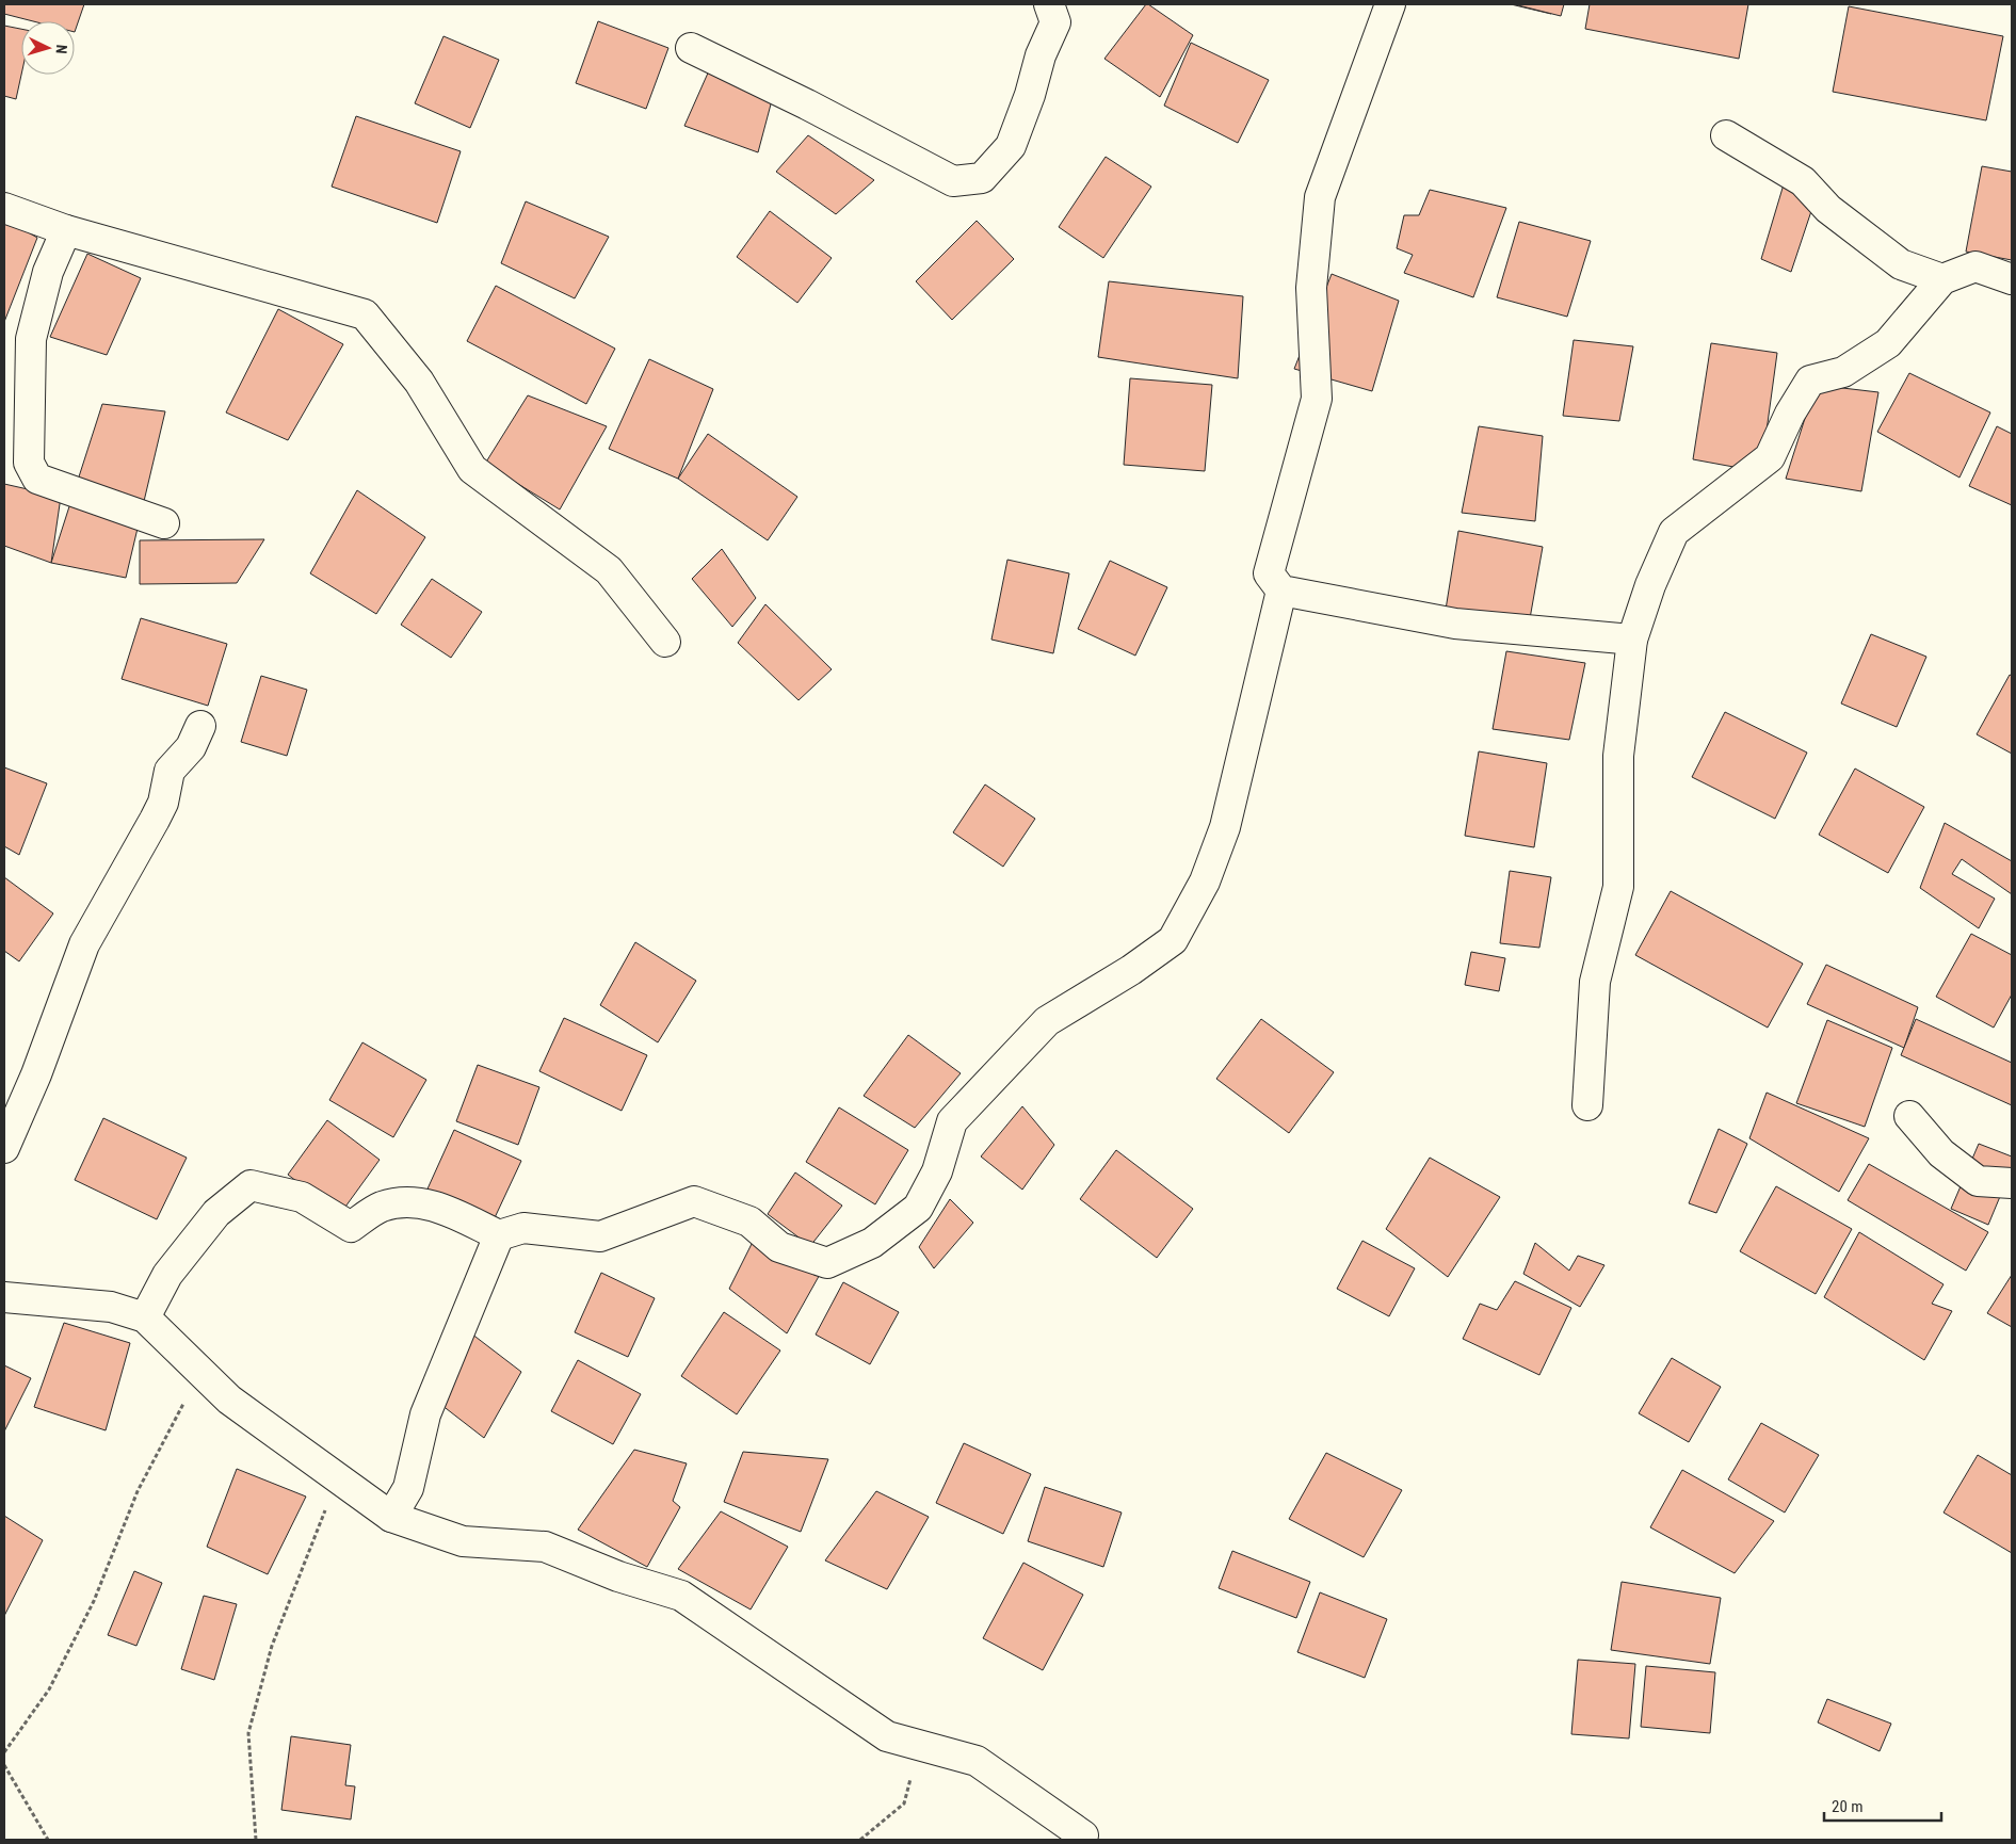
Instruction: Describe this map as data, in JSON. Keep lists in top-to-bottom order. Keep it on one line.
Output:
{"scale_bar":"20 m","north":"right"}
